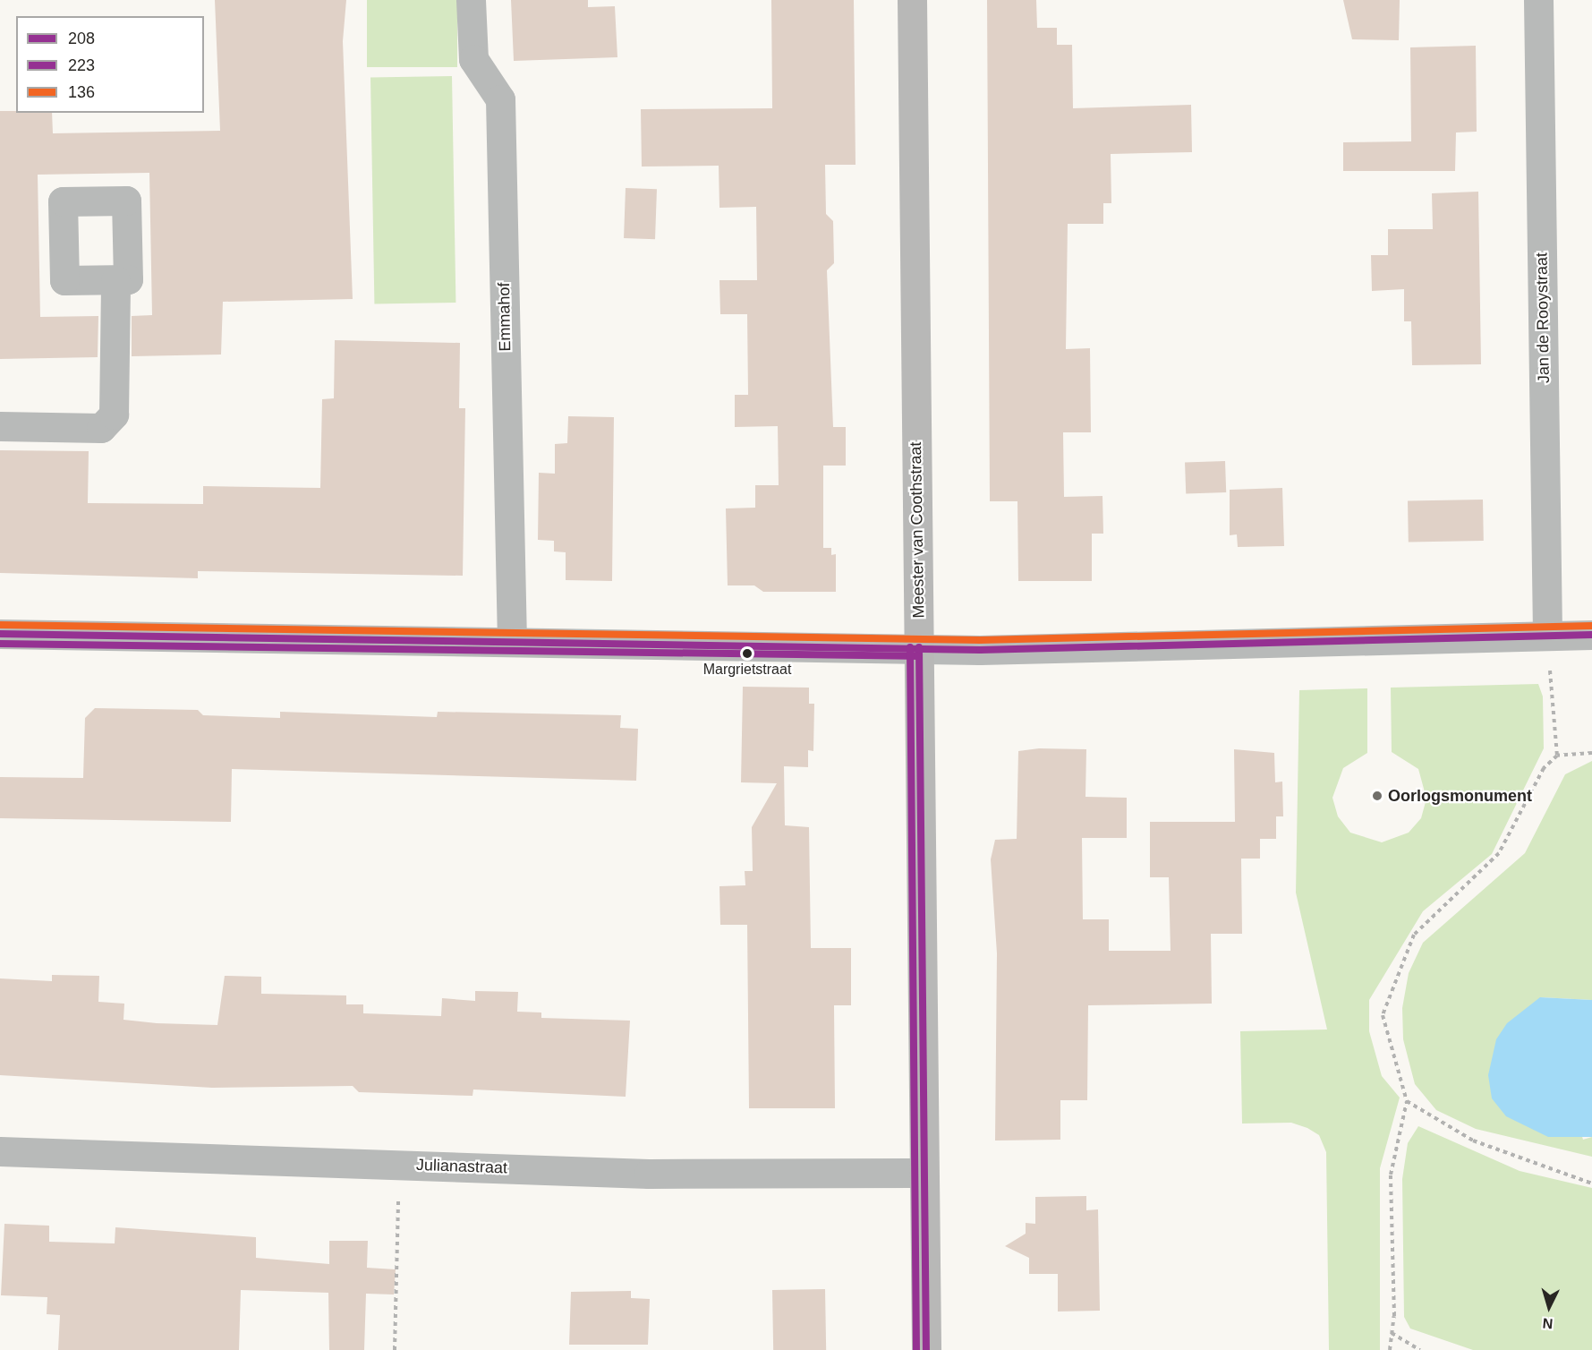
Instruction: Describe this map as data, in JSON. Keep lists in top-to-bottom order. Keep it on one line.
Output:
{"streets":{"street":["Emmahof","Jan de Rooystraat","Meester van Coothstraat","Julianastraat"]},"crossings":[["Meester van Coothstraat","Julianastraat"]],"places":["Margrietstraat","Oorlogsmonument"],"lines":["transit line 136","transit line 208","transit line 223"],"legend":["208","223","136"],"north":"bottom"}
